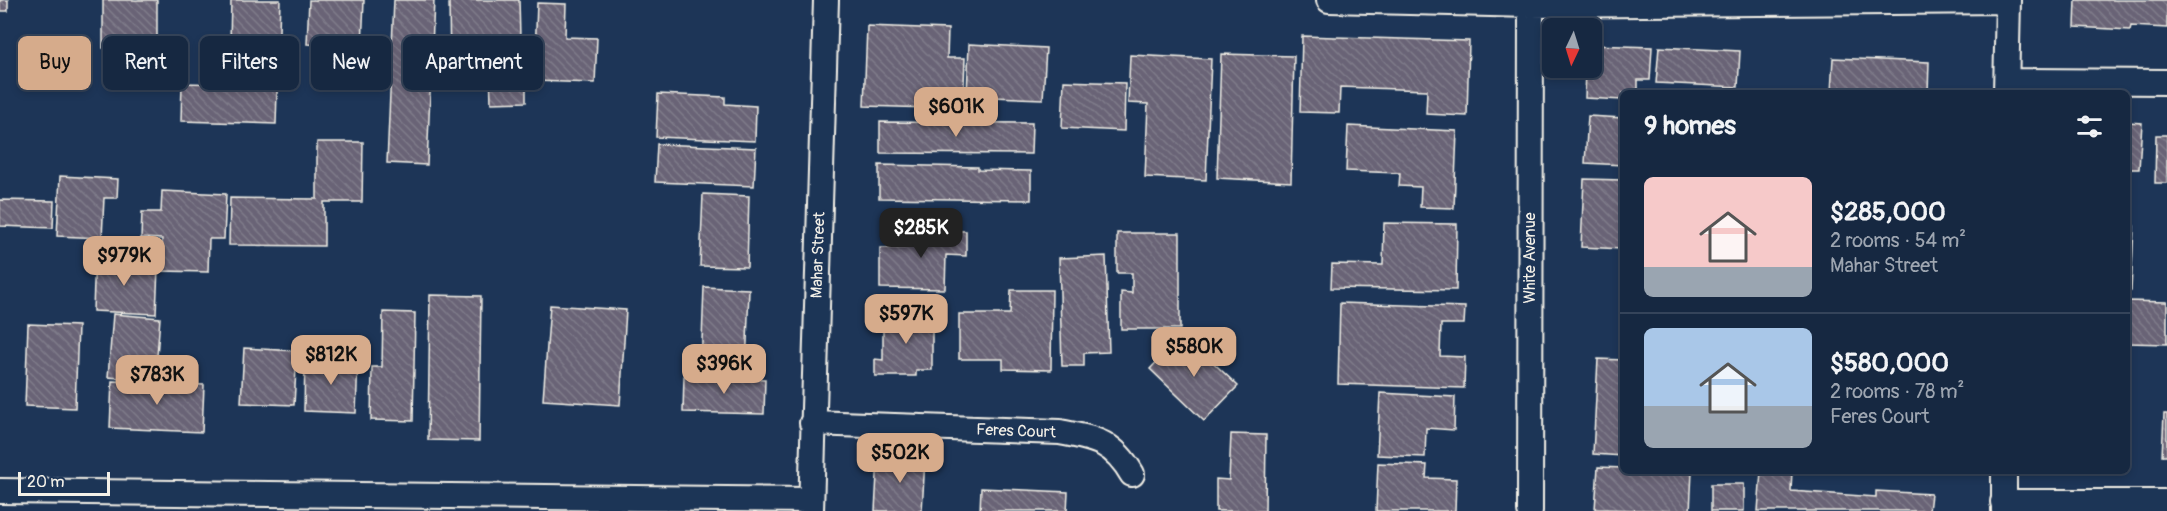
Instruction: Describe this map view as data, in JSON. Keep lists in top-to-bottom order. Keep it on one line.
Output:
{"streets":{"street":["Mahar Street","White Avenue","Feres Court"]},"crossings":[["Mahar Street","Feres Court"]],"scale_bar":"20 m","north":"bottom","page":{"chip":["Buy","Rent","Filters","New","Apartment"],"price":["$601K","$285K","$979K","$597K","$580K","$812K","$396K","$783K","$502K"],"heading":"9 homes","list":[{"name":"$285,000","note":"2 rooms · 54 m² · Mahar Street"},{"name":"$580,000","note":"2 rooms · 78 m² · Feres Court"}],"scale":"20 m"}}
